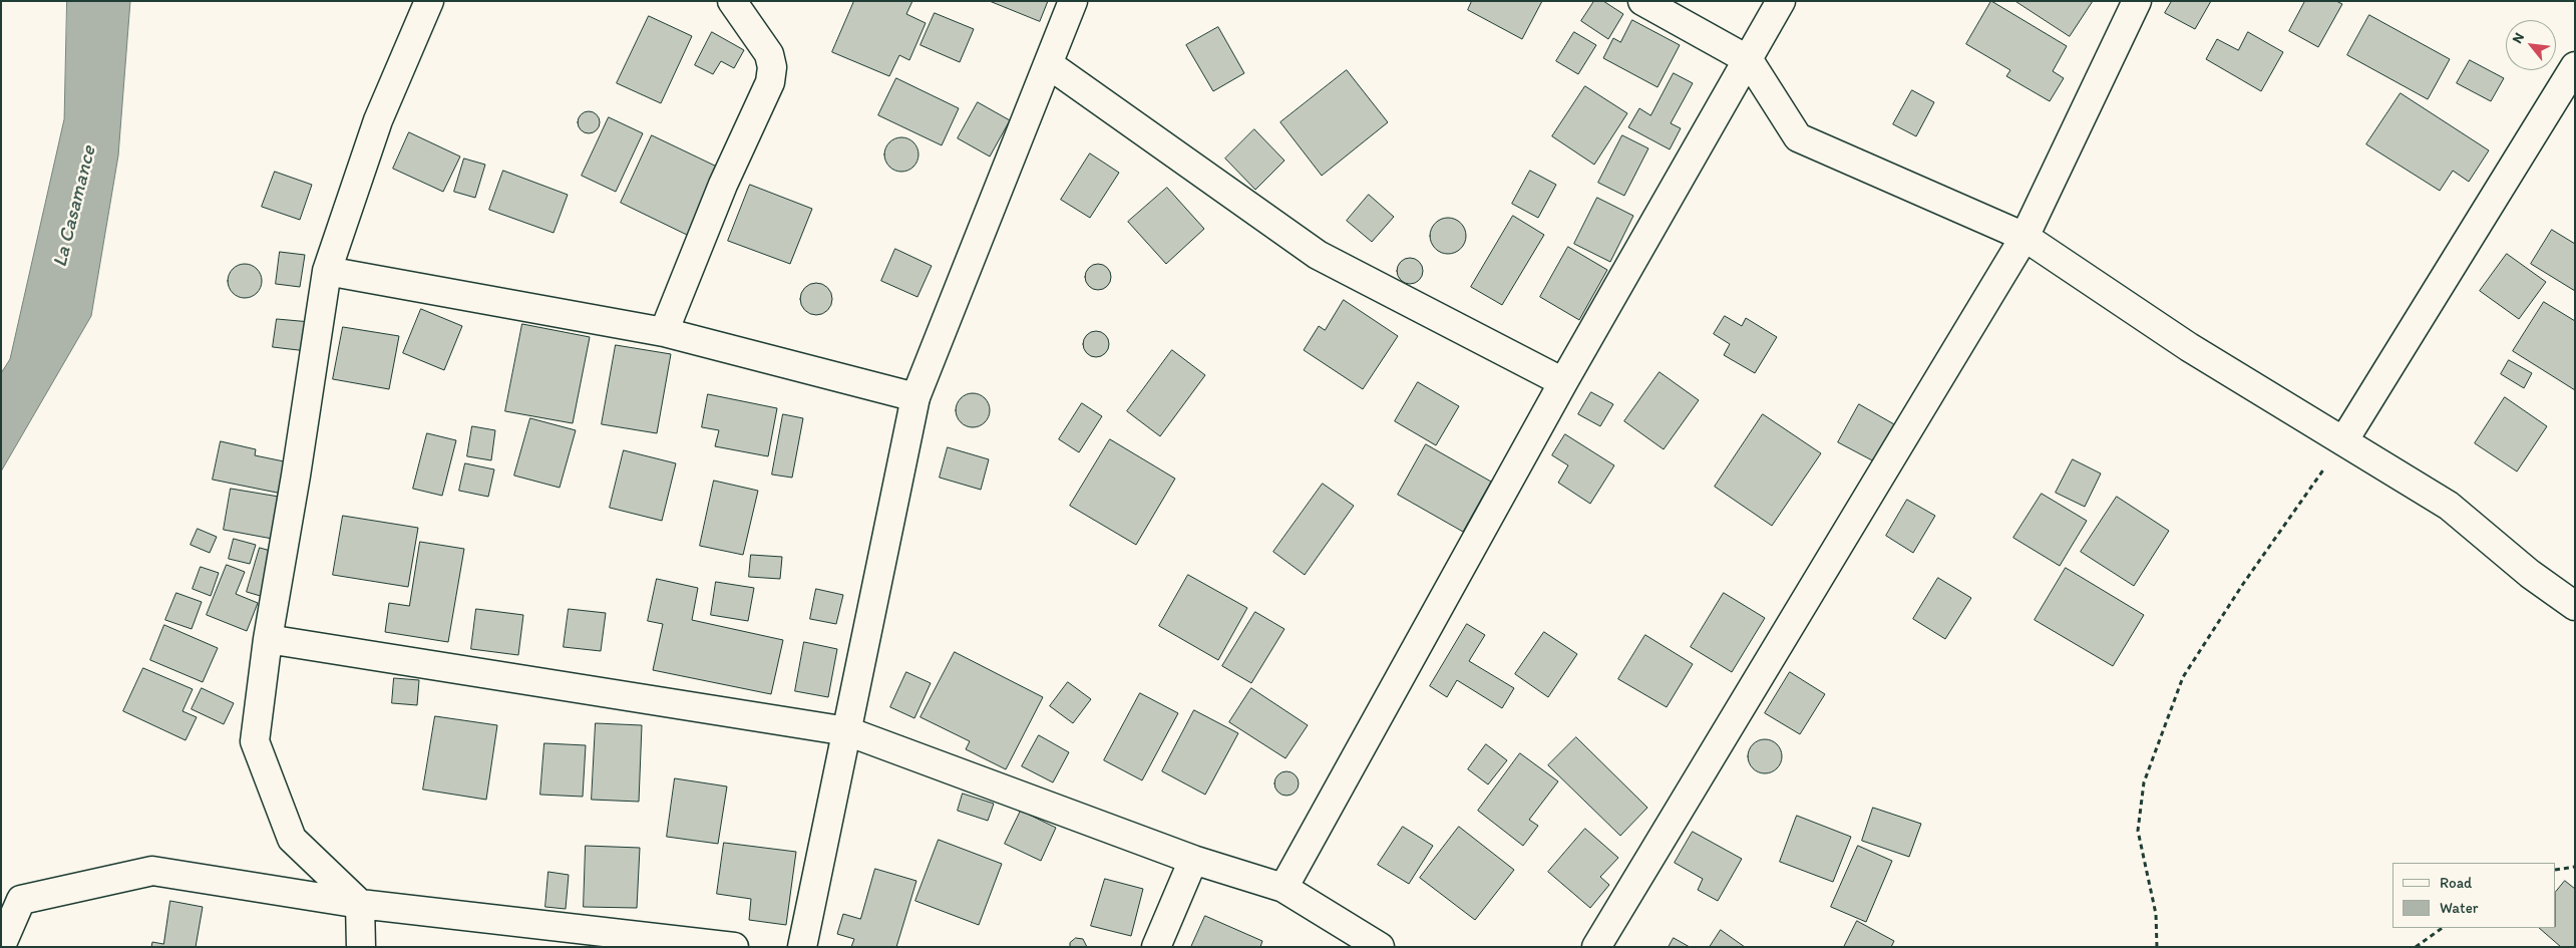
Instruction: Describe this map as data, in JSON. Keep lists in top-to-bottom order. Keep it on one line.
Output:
{"water":["La Casamance"],"legend":["Road","Water"],"north":"top left"}
